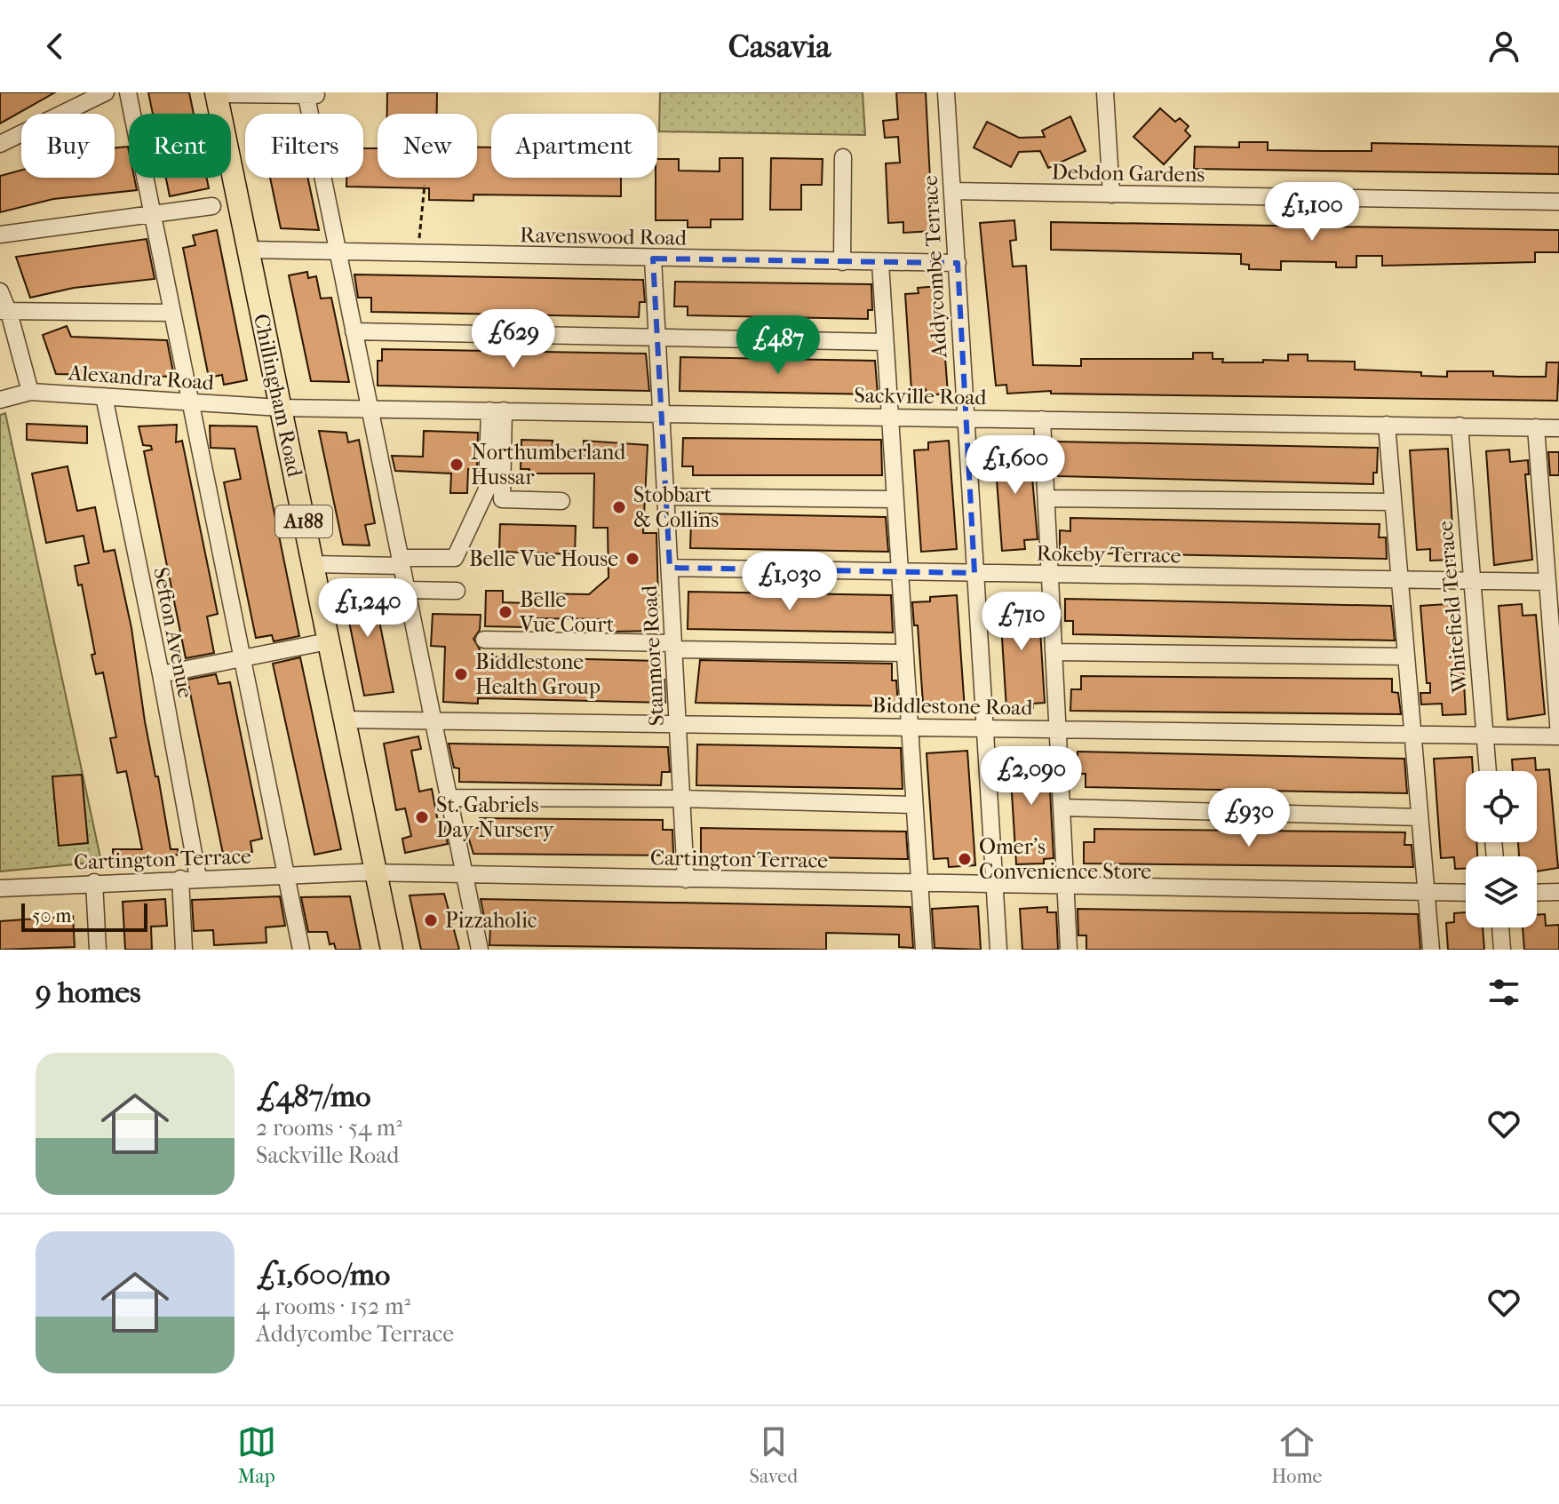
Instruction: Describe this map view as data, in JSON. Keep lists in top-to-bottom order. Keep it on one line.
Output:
{"streets":{"main road":["Chillingham Road","A188"],"street":["Debdon Gardens","Ravenswood Road","Addycombe Terrace","Alexandra Road","Sackville Road","Rokeby Terrace","Whitefield Terrace","Sefton Avenue","Stanmore Road","Biddlestone Road","Cartington Terrace"]},"crossings":[["Debdon Gardens","Addycombe Terrace"],["Ravenswood Road","Addycombe Terrace"],["Ravenswood Road","Chillingham Road"],["Ravenswood Road","Stanmore Road"],["Addycombe Terrace","Sackville Road"],["Addycombe Terrace","Rokeby Terrace"],["Addycombe Terrace","Biddlestone Road"],["Addycombe Terrace","Cartington Terrace"],["Alexandra Road","Chillingham Road"],["Alexandra Road","Sackville Road"],["Alexandra Road","Sefton Avenue"],["Chillingham Road","Sackville Road"],["Chillingham Road","Biddlestone Road"],["Chillingham Road","Cartington Terrace"],["Sackville Road","Whitefield Terrace"],["Sackville Road","Stanmore Road"],["Rokeby Terrace","Whitefield Terrace"],["Rokeby Terrace","Stanmore Road"],["Whitefield Terrace","Biddlestone Road"],["Sefton Avenue","Cartington Terrace"],["Stanmore Road","Biddlestone Road"],["Stanmore Road","Cartington Terrace"]],"places":["Northumberland Hussar","Stobbart & Collins","Belle Vue House","Belle Vue Court","Biddlestone Health Group","St. Gabriels Day Nursery","Omer's Convenience Store","Pizzaholic"],"scale_bar":"50 m","page":{"header":"Casavia","chip":["Buy","Rent","Filters","New","Apartment"],"price":["£1,100","£629","£487","£1,600","£1,030","£1,240","£710","£2,090","£930"],"scale":"50 m","heading":"9 homes","list":[{"name":"£487/mo","note":"2 rooms · 54 m² · Sackville Road"},{"name":"£1,600/mo","note":"4 rooms · 152 m² · Addycombe Terrace"}],"tabs":["Map","Saved","Home"]}}
